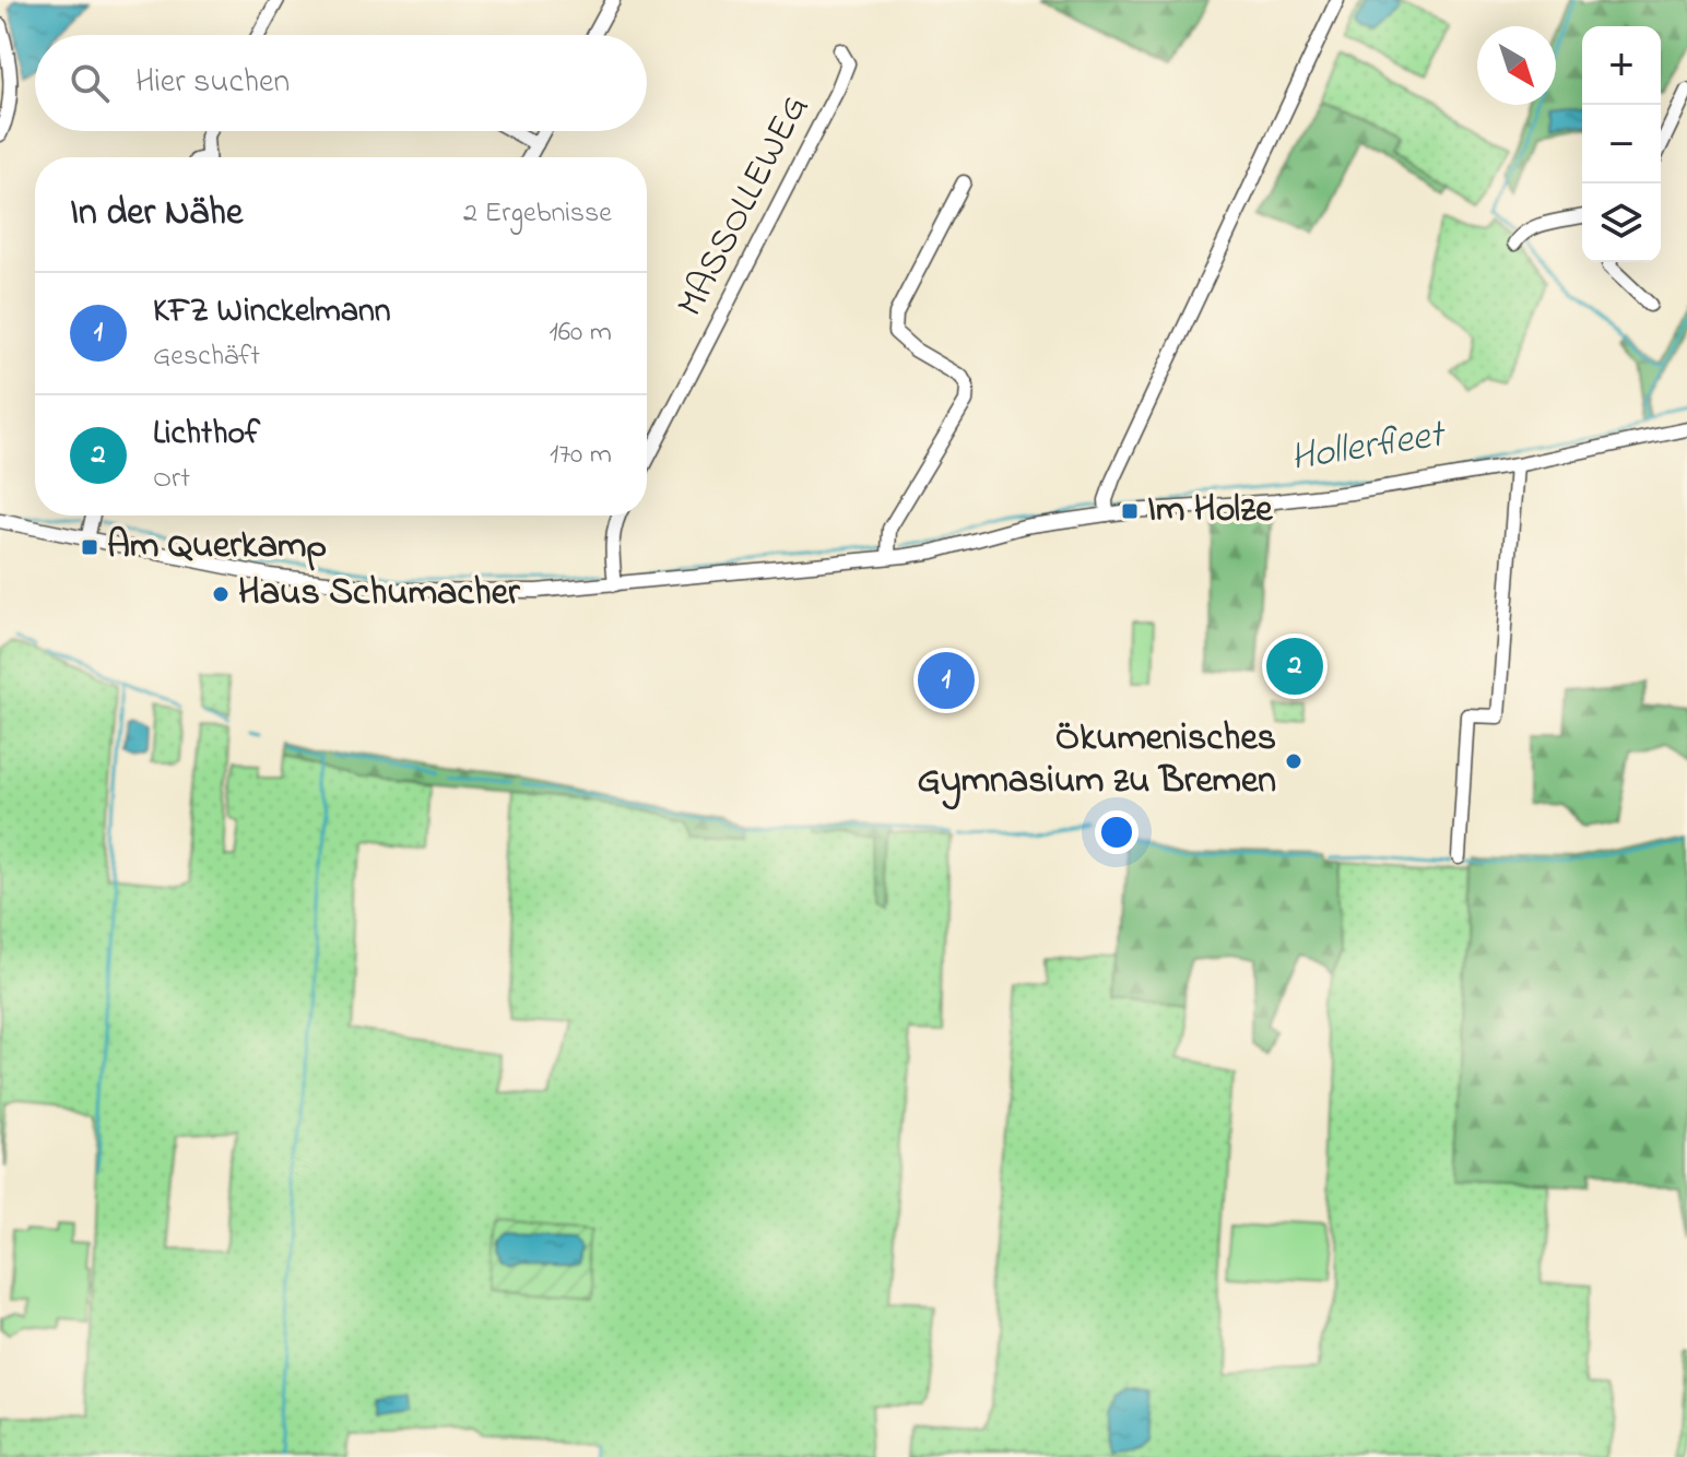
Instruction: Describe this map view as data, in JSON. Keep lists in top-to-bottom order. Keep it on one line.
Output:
{"streets":{"street":["MASSOLLEWEG"]},"water":["Hollerfleet"],"places":{"transit":["Im Holze","Am Querkamp"],"other":["Haus Schumacher","Ökumenisches Gymnasium zu Bremen"]},"north":"bottom right","page":{"map_buttons":["+","−"],"search":"Hier suchen","heading":["In der Nähe","2 Ergebnisse"],"list":[{"mark":"1","name":"KFZ Winckelmann","note":"Geschäft","value":"160 m"},{"mark":"2","name":"Lichthof","note":"Ort","value":"170 m"}],"pins":["2","1"]}}
